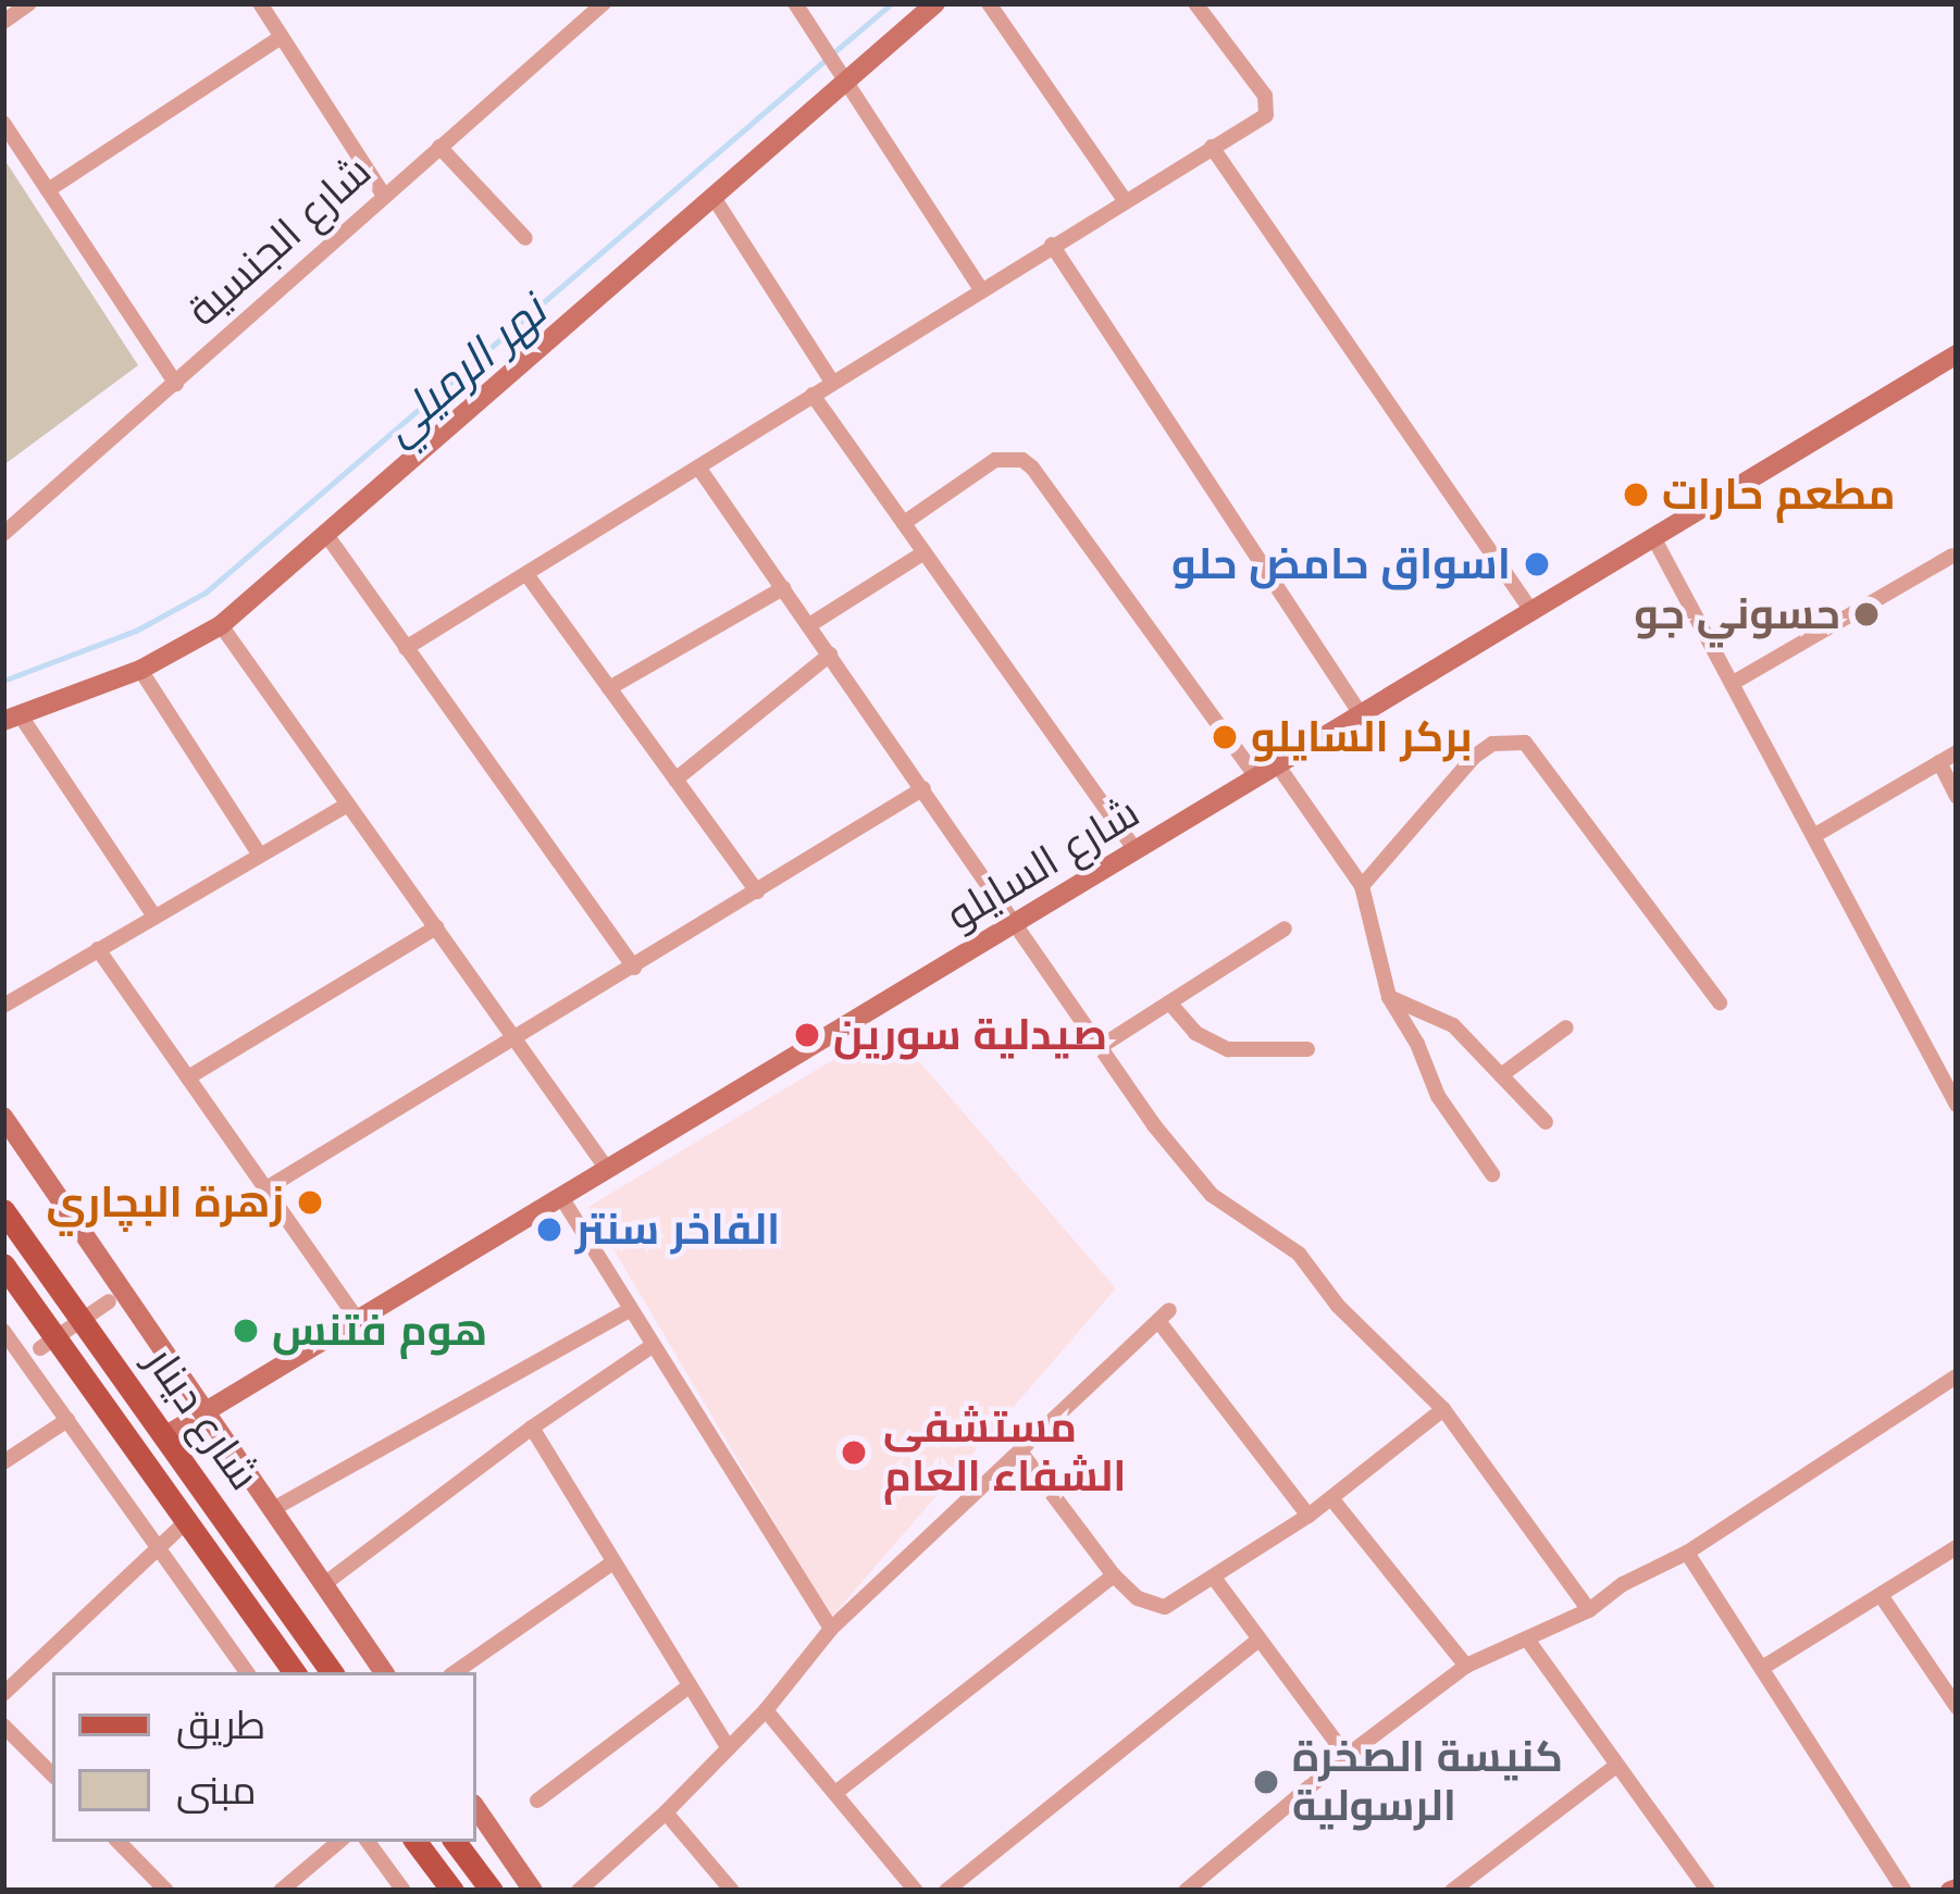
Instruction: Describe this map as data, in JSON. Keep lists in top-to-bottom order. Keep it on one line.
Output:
{"streets":{"main road":["شارع دينار"],"street":["شارع الجنسية","شارع السايلو"]},"crossings":[["شارع السايلو","شارع دينار"]],"water":["نهر الرميلي"],"places":["مطعم حارات","اسواق حامض حلو","حسوني جو","بركر السايلو","صيدلية سورين","زهرة البچاري","الفاخر سنتر","هوم فتنس","مستشفى الشفاء العام","كنيسة الصخرة الرسولية"],"legend":["طريق","مبنى"]}
